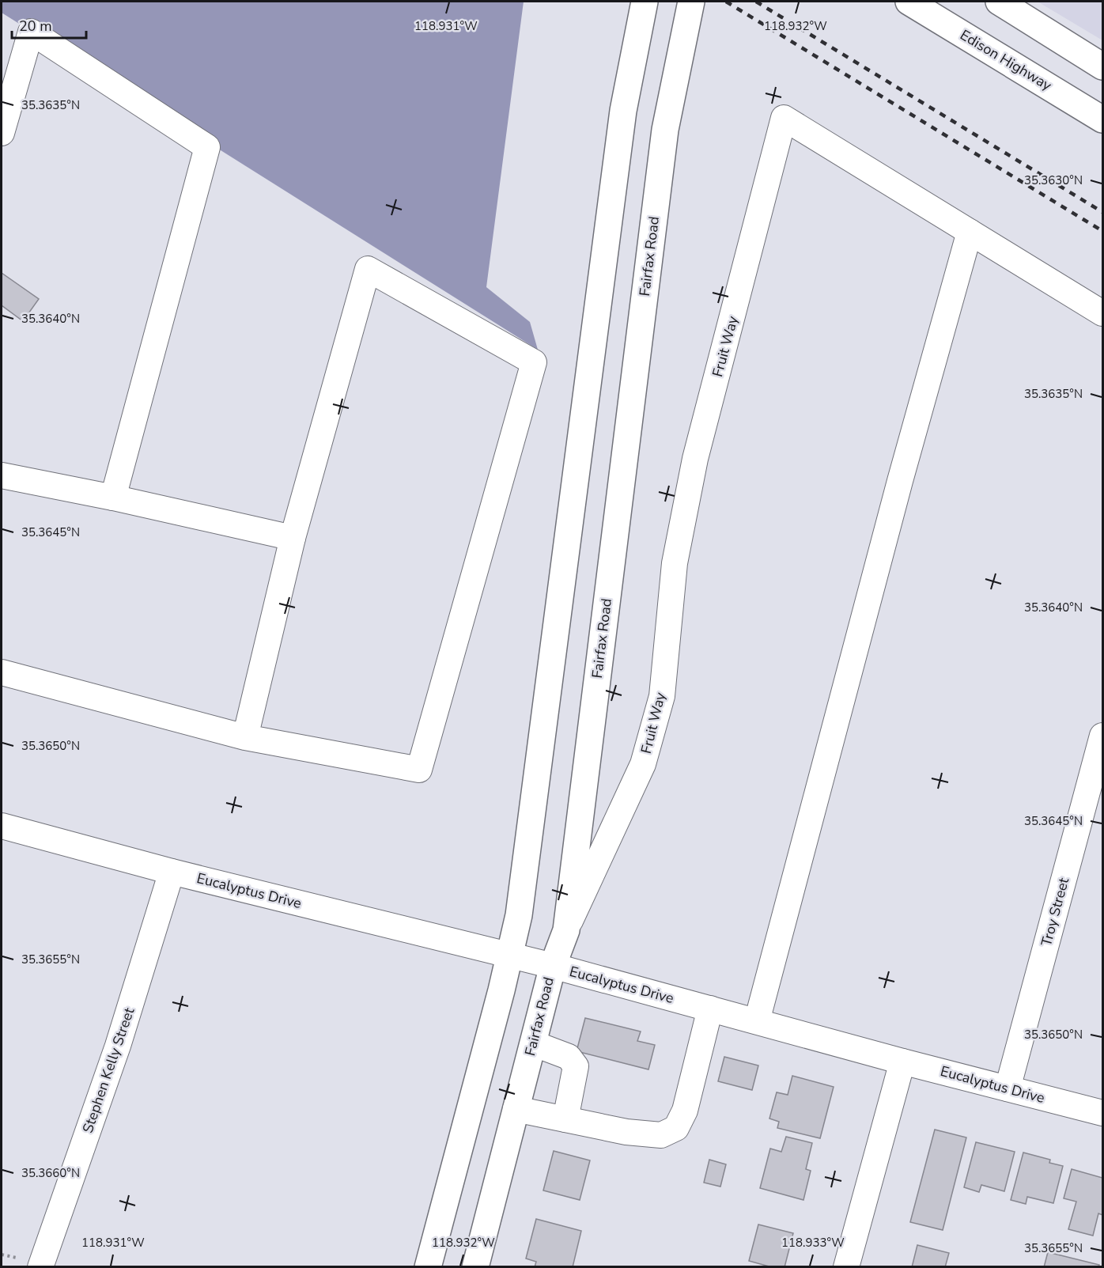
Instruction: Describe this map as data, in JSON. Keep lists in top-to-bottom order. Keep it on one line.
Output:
{"streets":{"main road":["Edison Highway","Fairfax Road"],"street":["Fruit Way","Eucalyptus Drive","Troy Street","Stephen Kelly Street"]},"crossings":[["Fairfax Road","Fruit Way"],["Fairfax Road","Eucalyptus Drive"],["Eucalyptus Drive","Troy Street"],["Eucalyptus Drive","Stephen Kelly Street"]],"scale_bar":"20 m","coordinates":["118.931°W","118.932°W","35.3635°N","35.3630°N","35.3640°N","35.3645°N","35.3650°N","35.3655°N","35.3660°N","118.933°W"]}
